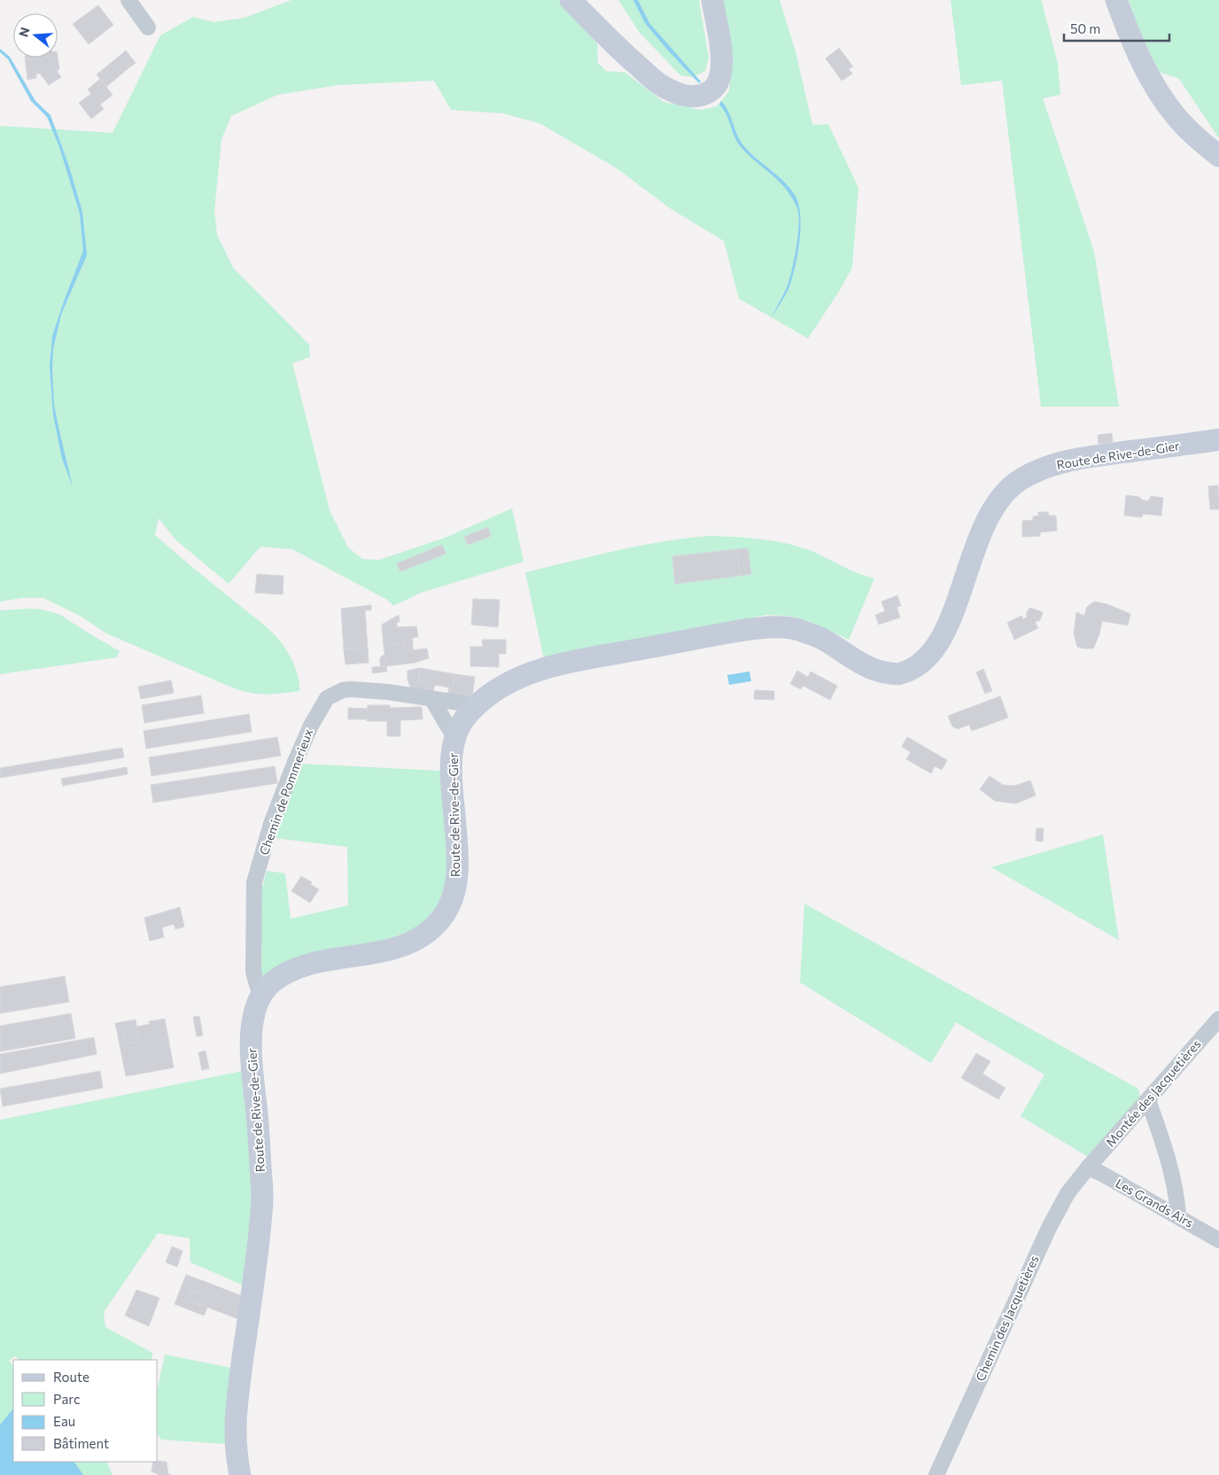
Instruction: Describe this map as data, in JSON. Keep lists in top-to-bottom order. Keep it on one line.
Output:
{"streets":{"main road":["Route de Rive-de-Gier"],"street":["Chemin de Pommerieux","Montée des Jacquetières","Les Grands Airs","Chemin des Jacquetières"]},"crossings":[["Route de Rive-de-Gier","Chemin de Pommerieux"],["Montée des Jacquetières","Les Grands Airs"],["Montée des Jacquetières","Chemin des Jacquetières"],["Les Grands Airs","Chemin des Jacquetières"]],"legend":["Route","Parc","Eau","Bâtiment"],"scale_bar":"50 m","north":"left"}
